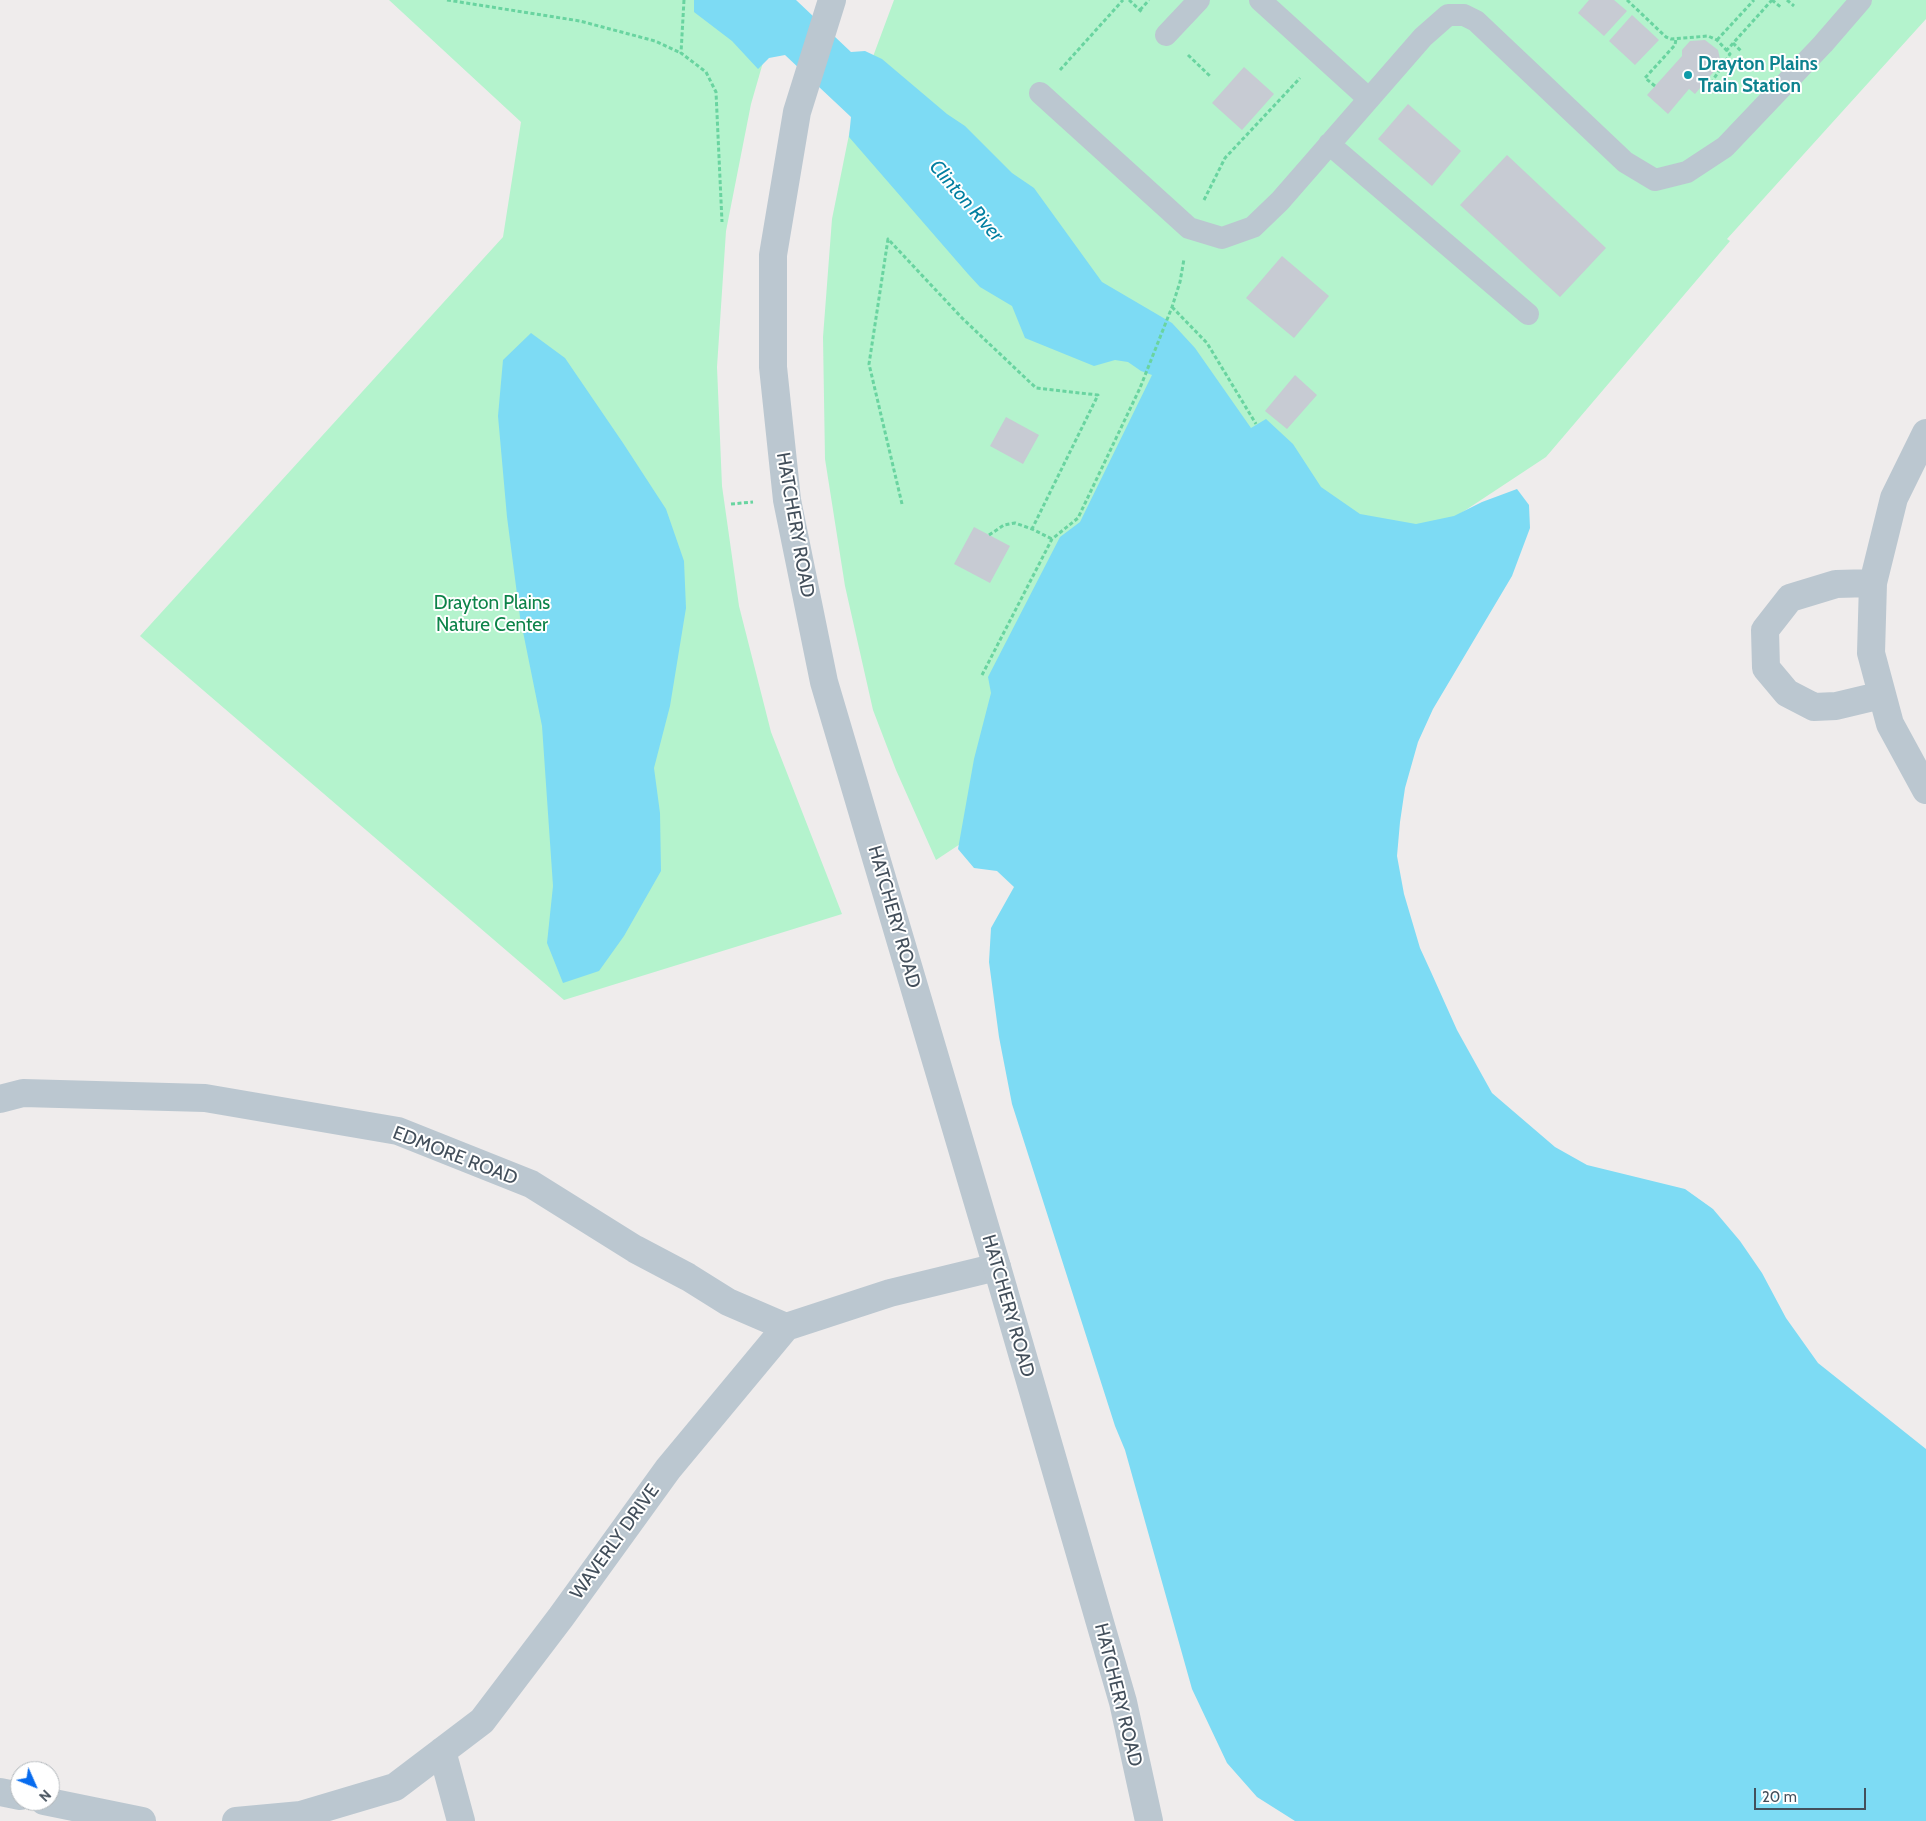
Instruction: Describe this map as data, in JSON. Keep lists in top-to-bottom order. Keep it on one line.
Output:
{"streets":{"street":["HATCHERY ROAD","EDMORE ROAD","WAVERLY DRIVE"]},"crossings":[["EDMORE ROAD","WAVERLY DRIVE"]],"water":["Clinton River"],"parks":["Drayton Plains Nature Center"],"places":["Drayton Plains Train Station"],"scale_bar":"20 m","north":"bottom right"}
